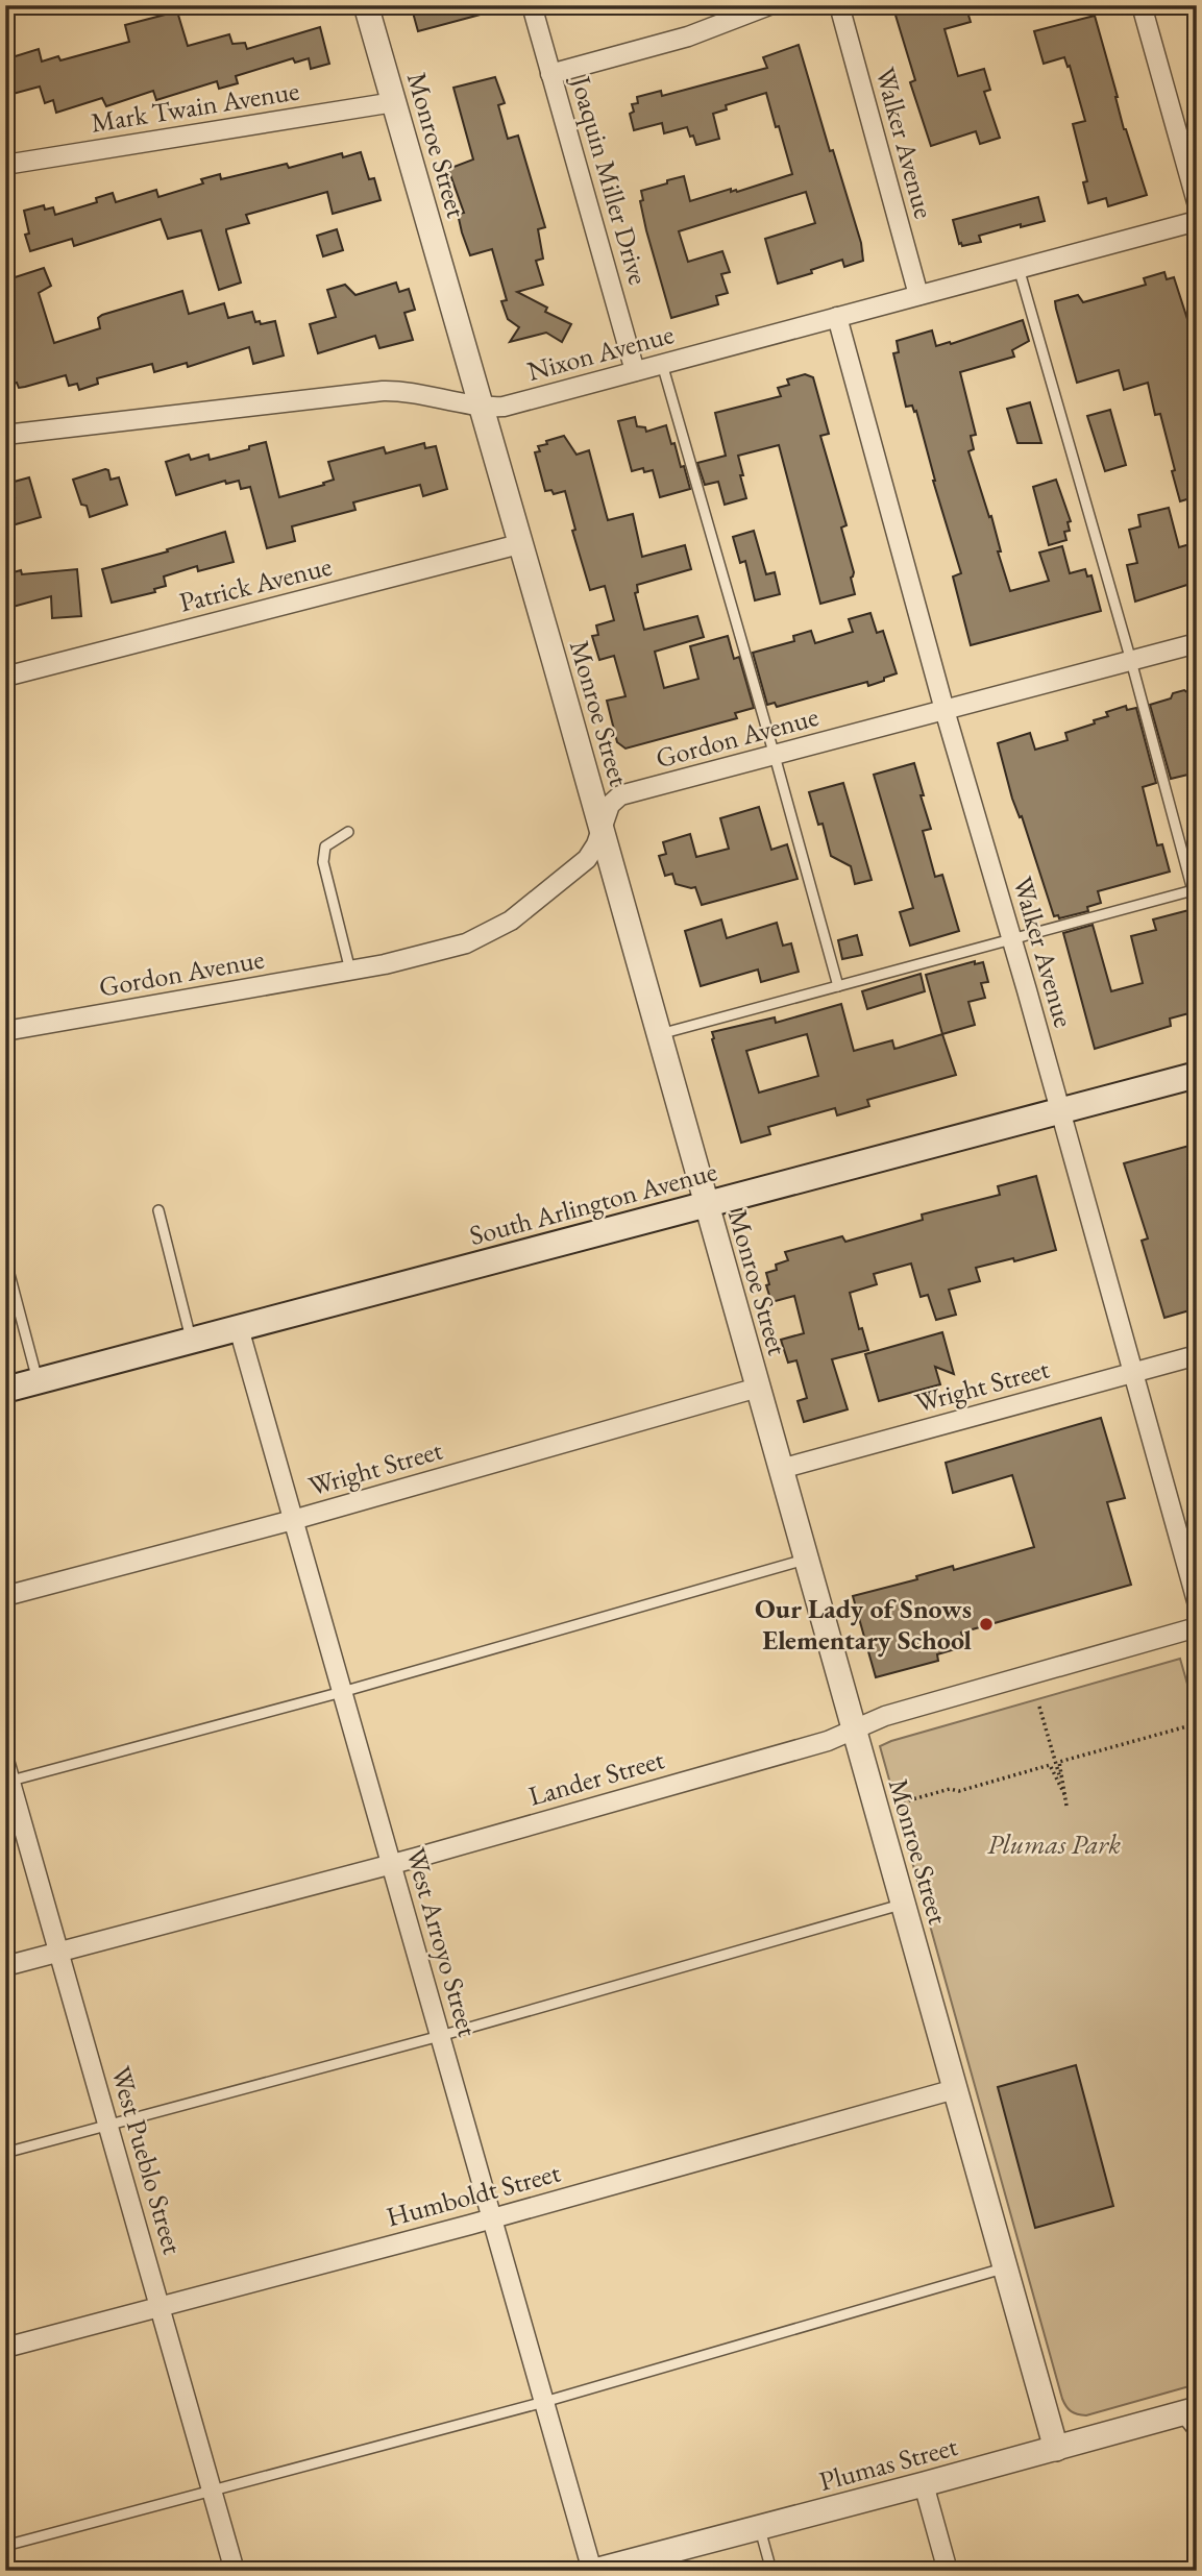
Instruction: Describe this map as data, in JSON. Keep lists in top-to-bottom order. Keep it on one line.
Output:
{"streets":{"main road":["South Arlington Avenue"],"street":["Mark Twain Avenue","Walker Avenue","Monroe Street","Joaquin Miller Drive","Nixon Avenue","Patrick Avenue","Gordon Avenue","Wright Street","Lander Street","West Arroyo Street","West Pueblo Street","Humboldt Street","Plumas Street"]},"crossings":[["Mark Twain Avenue","Monroe Street"],["Walker Avenue","Nixon Avenue"],["Walker Avenue","Gordon Avenue"],["Walker Avenue","South Arlington Avenue"],["Walker Avenue","Wright Street"],["Monroe Street","Nixon Avenue"],["Monroe Street","Patrick Avenue"],["Monroe Street","Gordon Avenue"],["Monroe Street","South Arlington Avenue"],["Monroe Street","Wright Street"],["Monroe Street","Lander Street"],["Monroe Street","Humboldt Street"],["Monroe Street","Plumas Street"],["Joaquin Miller Drive","Nixon Avenue"],["South Arlington Avenue","West Arroyo Street"],["Wright Street","West Arroyo Street"],["Lander Street","West Arroyo Street"],["Lander Street","West Pueblo Street"],["West Arroyo Street","Humboldt Street"],["West Arroyo Street","Plumas Street"],["West Pueblo Street","Humboldt Street"]],"parks":["Plumas Park"],"places":["Our Lady of Snows Elementary School"]}
